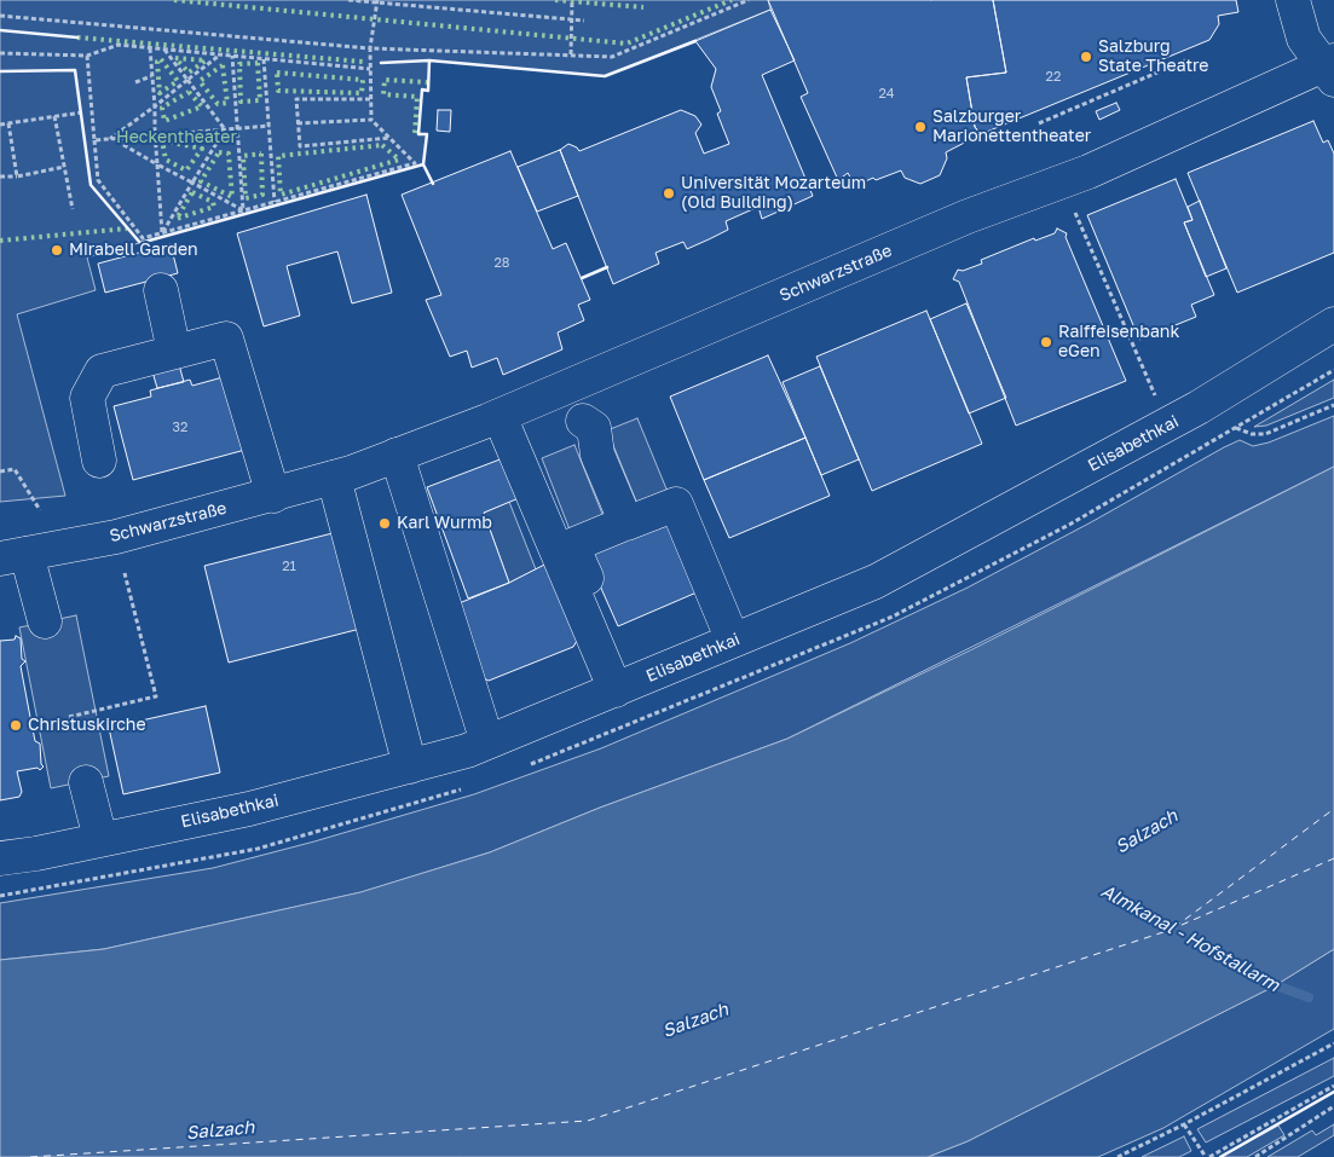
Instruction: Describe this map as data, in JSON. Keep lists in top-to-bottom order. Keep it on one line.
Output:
{"streets":{"street":["Schwarzstraße","Elisabethkai"]},"water":["Salzach","Almkanal - Hofstallarm"],"parks":["Heckentheater"],"places":["Salzburg State Theatre","Salzburger Marionettentheater","Universität Mozarteum (Old Building)","Mirabell Garden","Raiffeisenbank eGen","Karl Wurmb","Christuskirche"],"house_numbers":["22","24","28","32","21"]}
